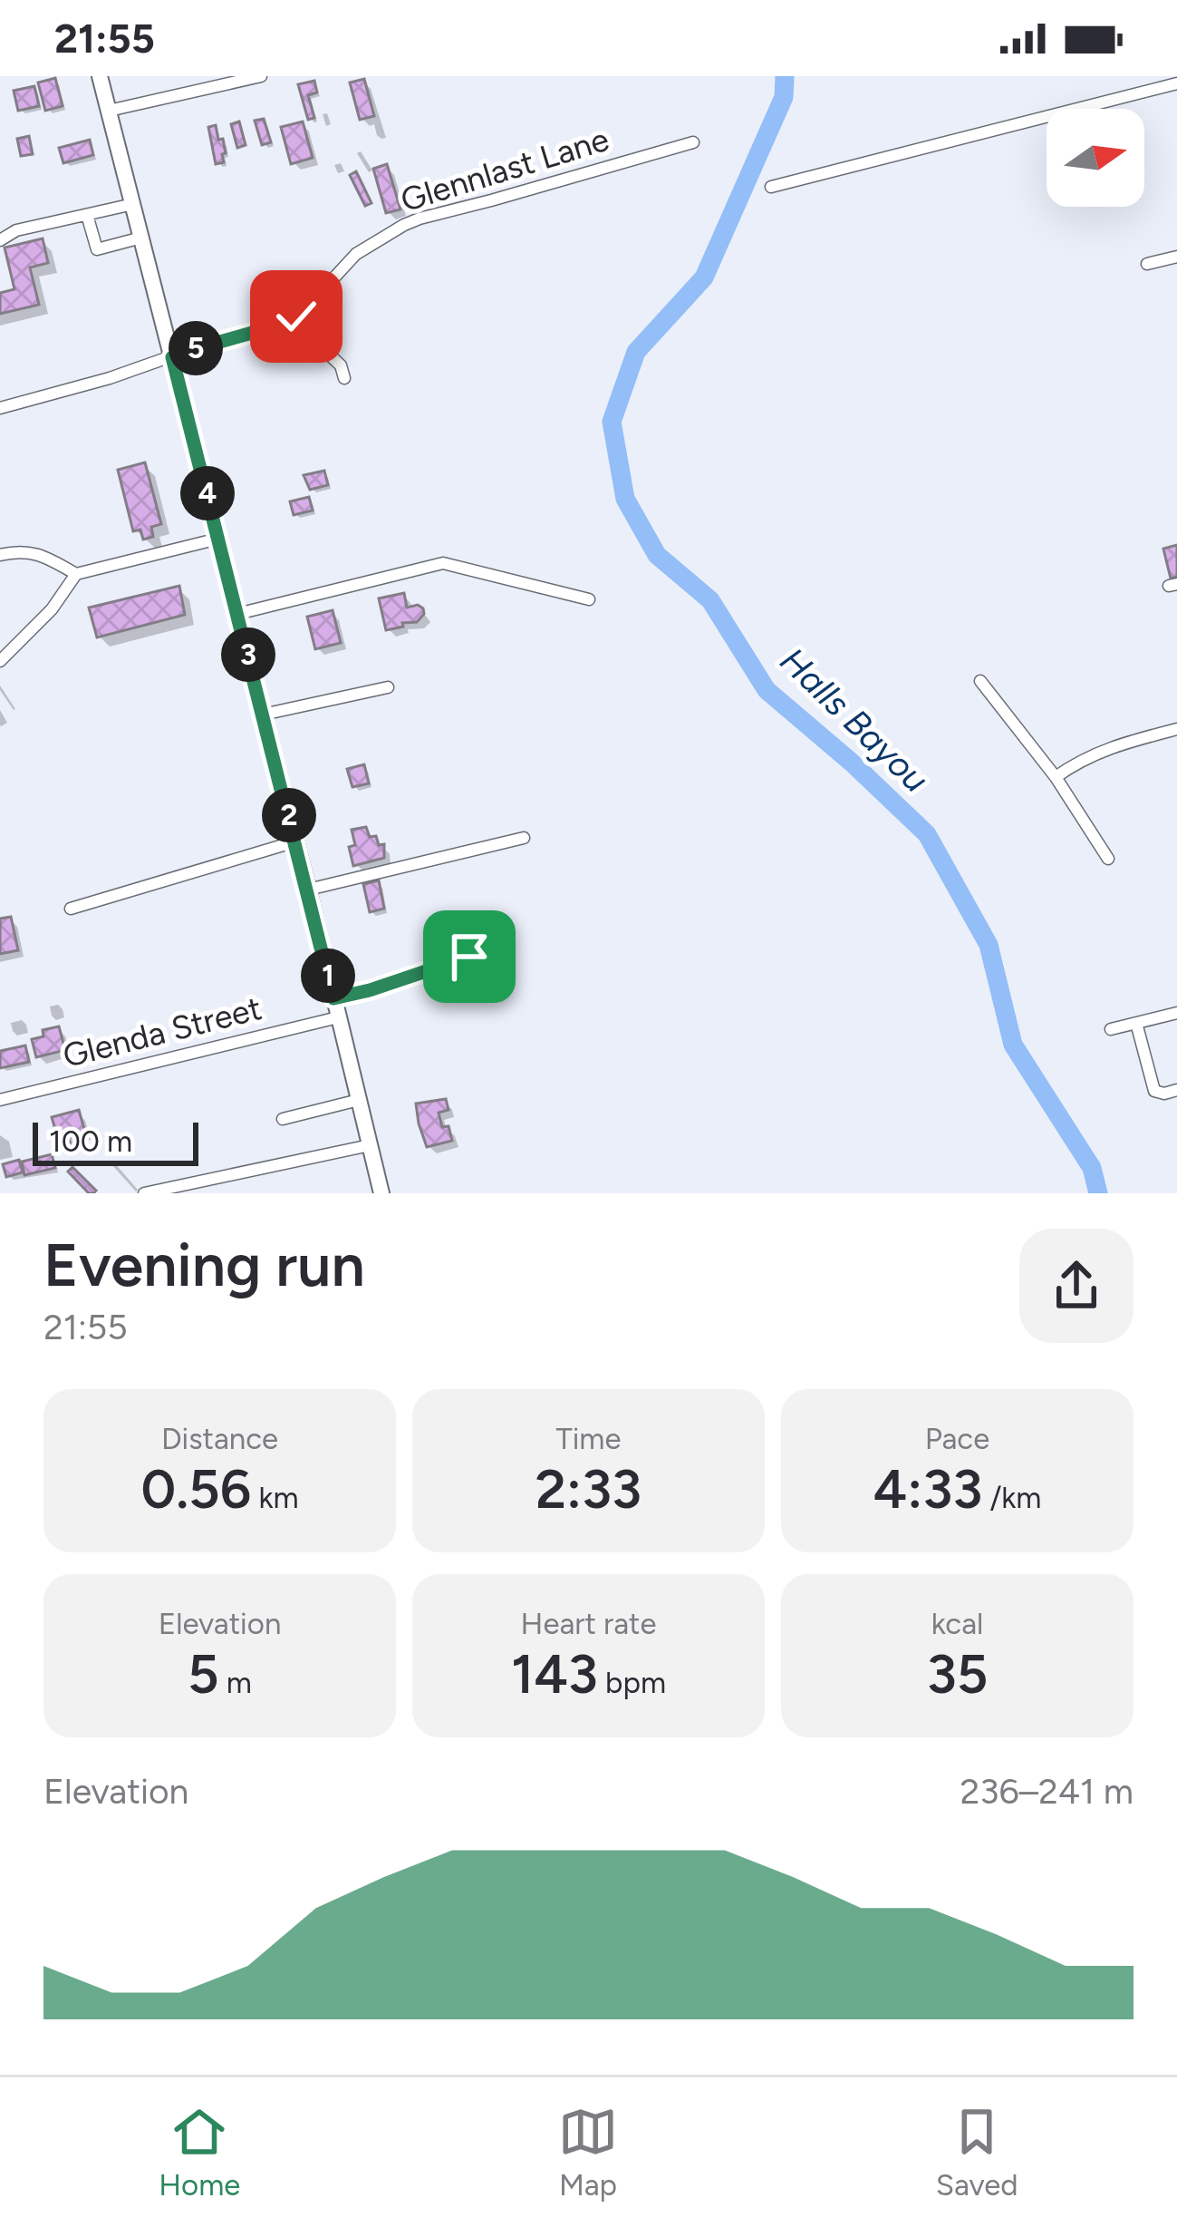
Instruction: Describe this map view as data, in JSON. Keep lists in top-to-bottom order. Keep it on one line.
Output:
{"streets":{"street":["Glennlast Lane","Glenda Street"]},"water":["Halls Bayou"],"scale_bar":"100 m","north":"right","page":{"status":"21:55","pins":["5","4","3","2","1"],"scale":"100 m","heading":["Evening run","21:55"],"stats":[["Distance","0.56 km"],["Time","2:33"],["Pace","4:33 /km"],["Elevation","5 m"],["Heart rate","143 bpm"],["kcal","35"]],"chart":["Elevation","236–241 m"],"tabs":["Home","Map","Saved"]}}
